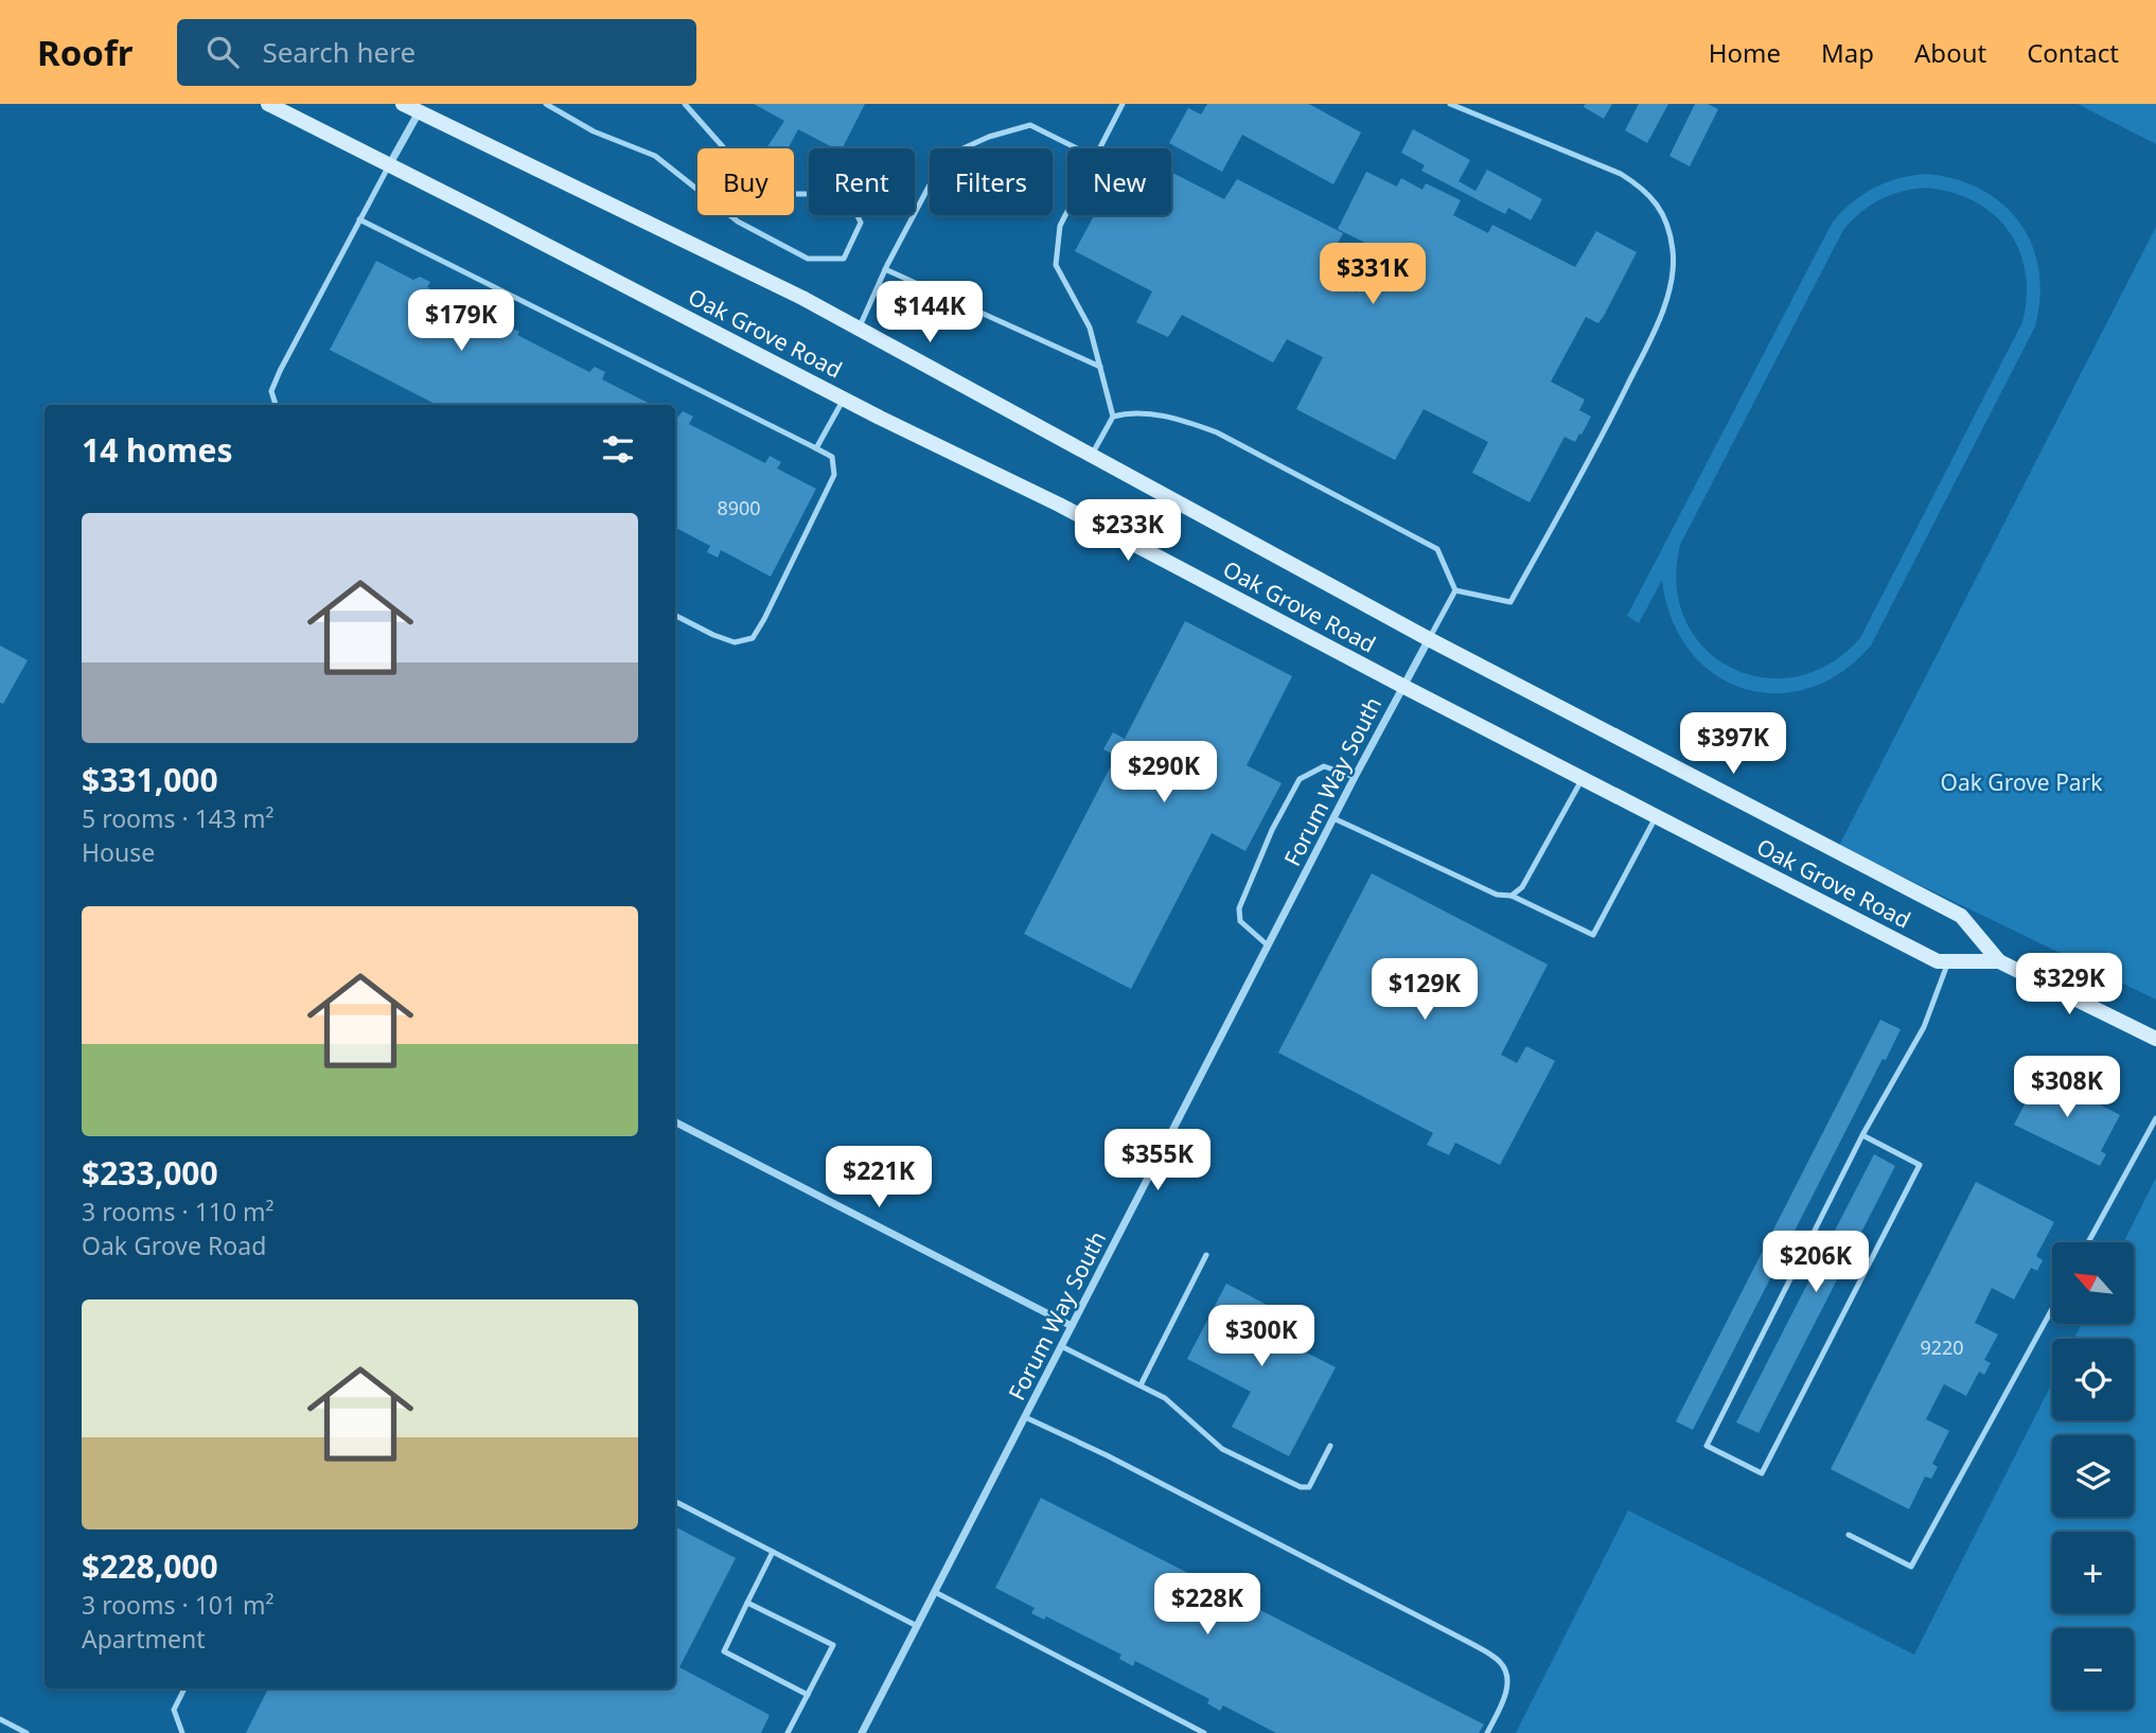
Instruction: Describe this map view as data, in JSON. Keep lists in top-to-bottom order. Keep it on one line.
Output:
{"streets":{"street":["Oak Grove Road","Forum Way South"]},"crossings":[["Oak Grove Road","Forum Way South"]],"parks":["Oak Grove Park"],"house_numbers":["8900","9220"],"north":"top left","page":{"header":"Roofr","search":"Search here","nav":["Home","Map","About","Contact"],"chip":["Buy","Rent","Filters","New"],"price":["$331K","$144K","$179K","$233K","$397K","$290K","$329K","$129K","$308K","$355K","$221K","$206K","$300K","$228K"],"heading":"14 homes","list":[{"name":"$331,000","note":"5 rooms · 143 m² · House"},{"name":"$233,000","note":"3 rooms · 110 m² · Oak Grove Road"},{"name":"$228,000","note":"3 rooms · 101 m² · Apartment"}],"map_buttons":["+","−"]}}
